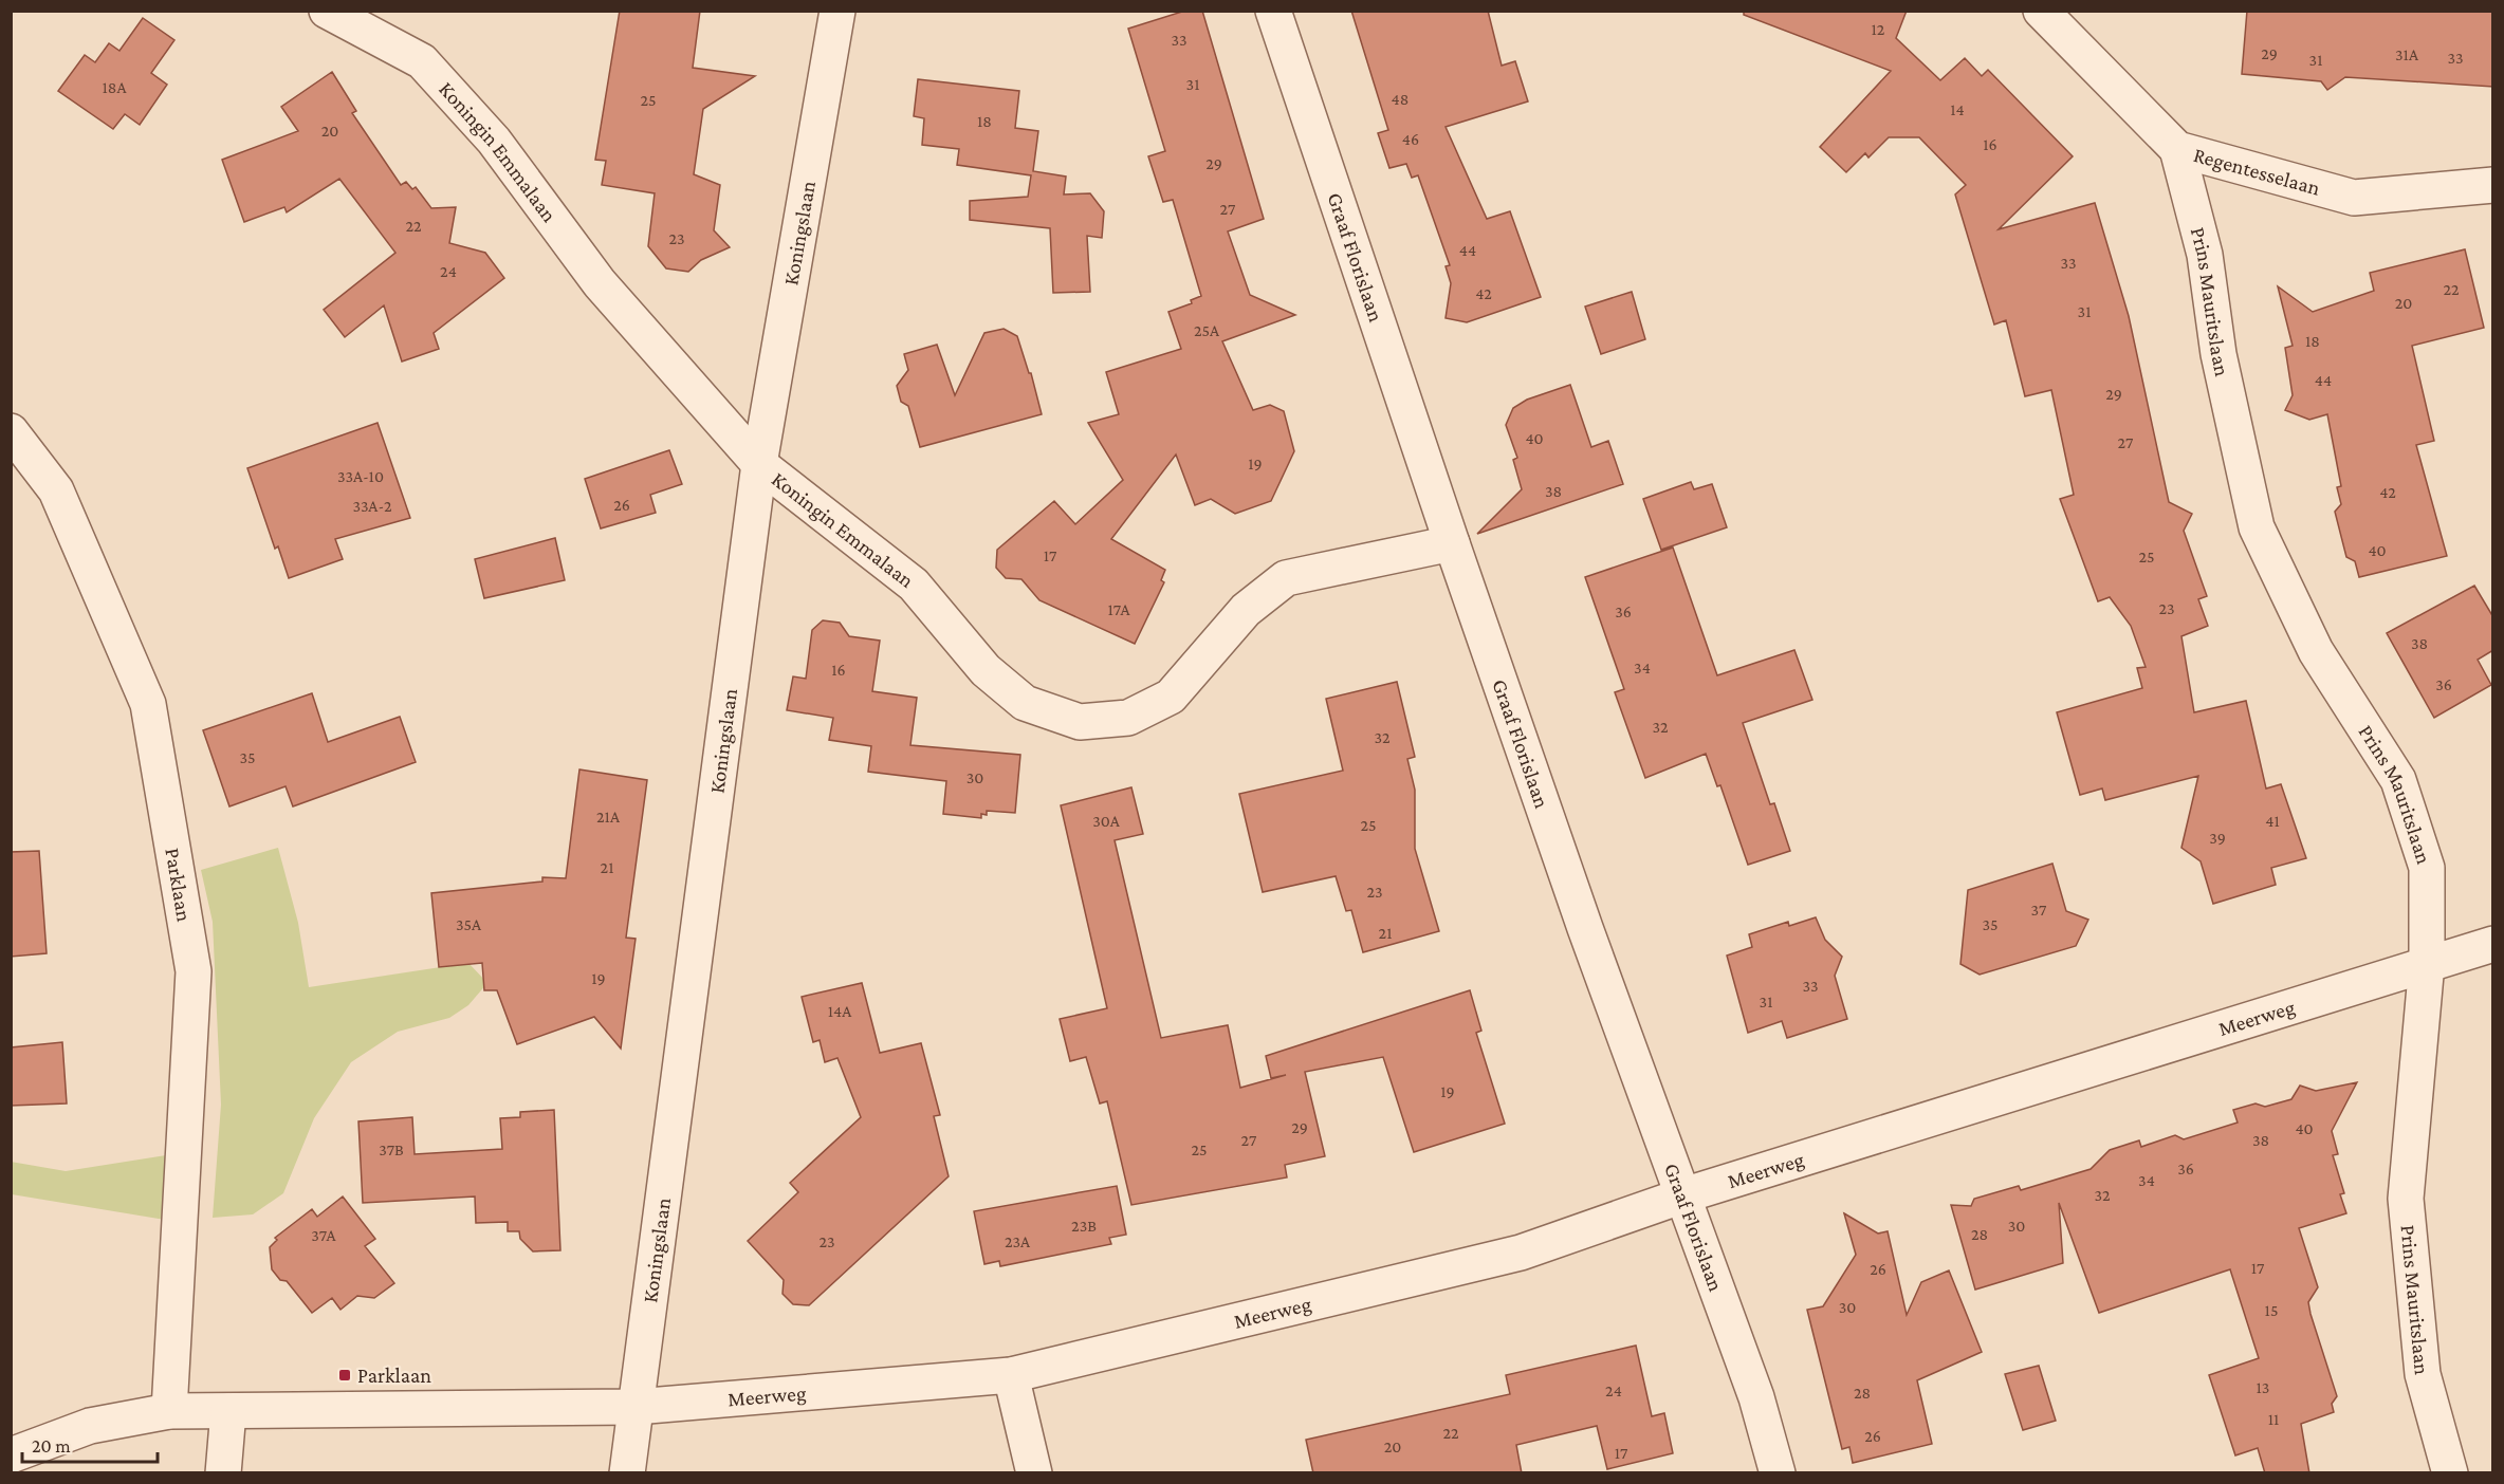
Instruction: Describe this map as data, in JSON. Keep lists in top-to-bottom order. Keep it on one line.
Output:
{"streets":{"street":["Koningin Emmalaan","Regentesselaan","Koningslaan","Graaf Florislaan","Prins Mauritslaan","Parklaan","Meerweg"]},"crossings":[["Koningin Emmalaan","Koningslaan"],["Koningin Emmalaan","Graaf Florislaan"],["Regentesselaan","Prins Mauritslaan"],["Koningslaan","Meerweg"],["Graaf Florislaan","Meerweg"],["Prins Mauritslaan","Meerweg"],["Parklaan","Meerweg"]],"places":{"transit":["Parklaan"]},"house_numbers":["12","33","29","31A","33","31","31","18A","48","25","14","18","20","46","16","29","27","22","23","44","33","24","22","42","20","31","25A","18","44","29","40","27","19","33A-10","38","42","26","33A-2","40","17","25","23","17A","36","38","34","16","36","32","32","35","30","21A","30A","41","25","39","21","23","37","35A","35","21","19","33","31","14A","19","29","40","27","38","37B","25","36","34","32","23B","30","28","37A","23","23A","17","26","30","15","13","24","28","11","22","26","20","17"],"scale_bar":"20 m"}
